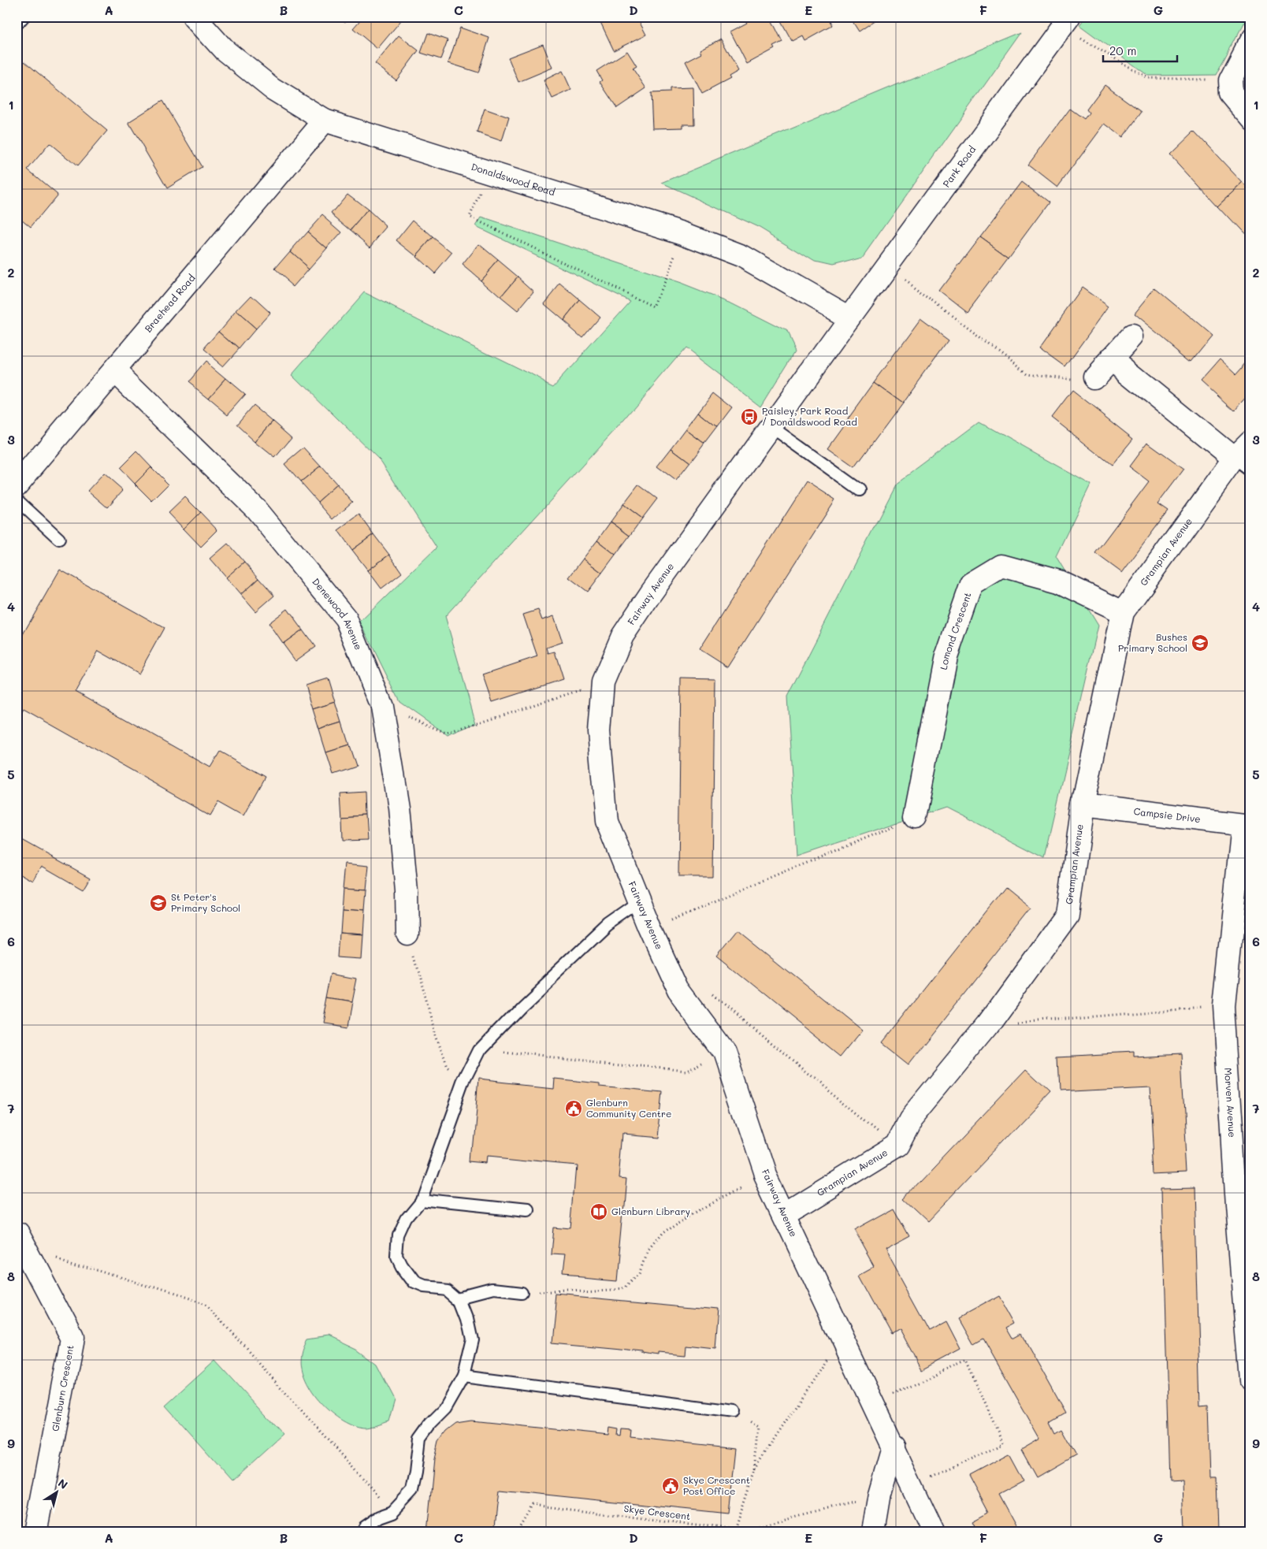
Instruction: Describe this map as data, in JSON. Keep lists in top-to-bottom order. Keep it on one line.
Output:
{"streets":{"street":["Park Road","Donaldswood Road","Braehead Road","Grampian Avenue","Fairway Avenue","Denewood Avenue","Lomond Crescent","Campsie Drive","Morven Avenue","Glenburn Crescent"],"path":["Skye Crescent"]},"crossings":[["Park Road","Donaldswood Road"],["Park Road","Fairway Avenue"],["Donaldswood Road","Braehead Road"],["Donaldswood Road","Fairway Avenue"],["Braehead Road","Denewood Avenue"],["Grampian Avenue","Fairway Avenue"],["Grampian Avenue","Lomond Crescent"],["Grampian Avenue","Campsie Drive"],["Campsie Drive","Morven Avenue"]],"places":{"bus stop":["Paisley, Park Road / Donaldswood Road"],"school or university":["Bushes Primary School","St Peter's Primary School"],"public building":["Glenburn Community Centre","Skye Crescent Post Office"],"library":["Glenburn Library"]},"scale_bar":"20 m","north":"top right","grid":{"columns":["A","B","C","D","E","F","G"],"rows":["1","2","3","4","5","6","7","8","9"]}}
